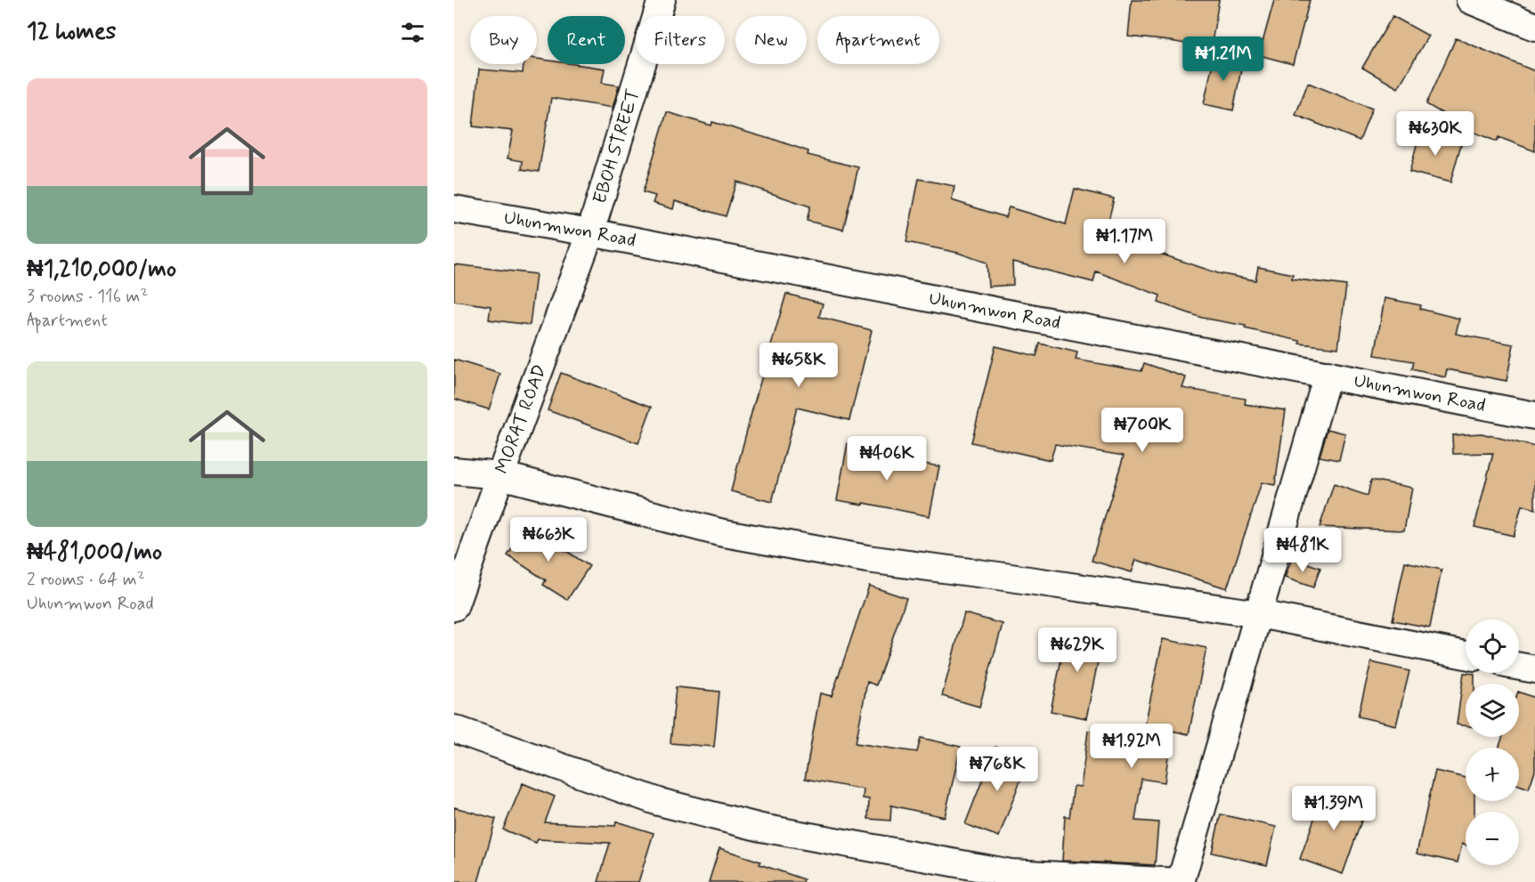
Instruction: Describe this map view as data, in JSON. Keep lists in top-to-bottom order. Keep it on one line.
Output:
{"streets":{"street":["EBOH STREET","Uhunmwon Road","MORAT ROAD"]},"crossings":[["EBOH STREET","Uhunmwon Road"],["EBOH STREET","MORAT ROAD"],["Uhunmwon Road","MORAT ROAD"]],"page":{"heading":"12 homes","chip":["Buy","Rent","Filters","New","Apartment"],"price":["₦1.21M","₦630K","₦1.17M","₦658K","₦700K","₦406K","₦663K","₦481K","₦629K","₦1.92M","₦768K","₦1.39M"],"list":[{"name":"₦1,210,000/mo","note":"3 rooms · 116 m² · Apartment"},{"name":"₦481,000/mo","note":"2 rooms · 64 m² · Uhunmwon Road"}],"map_buttons":["+","−"]}}
